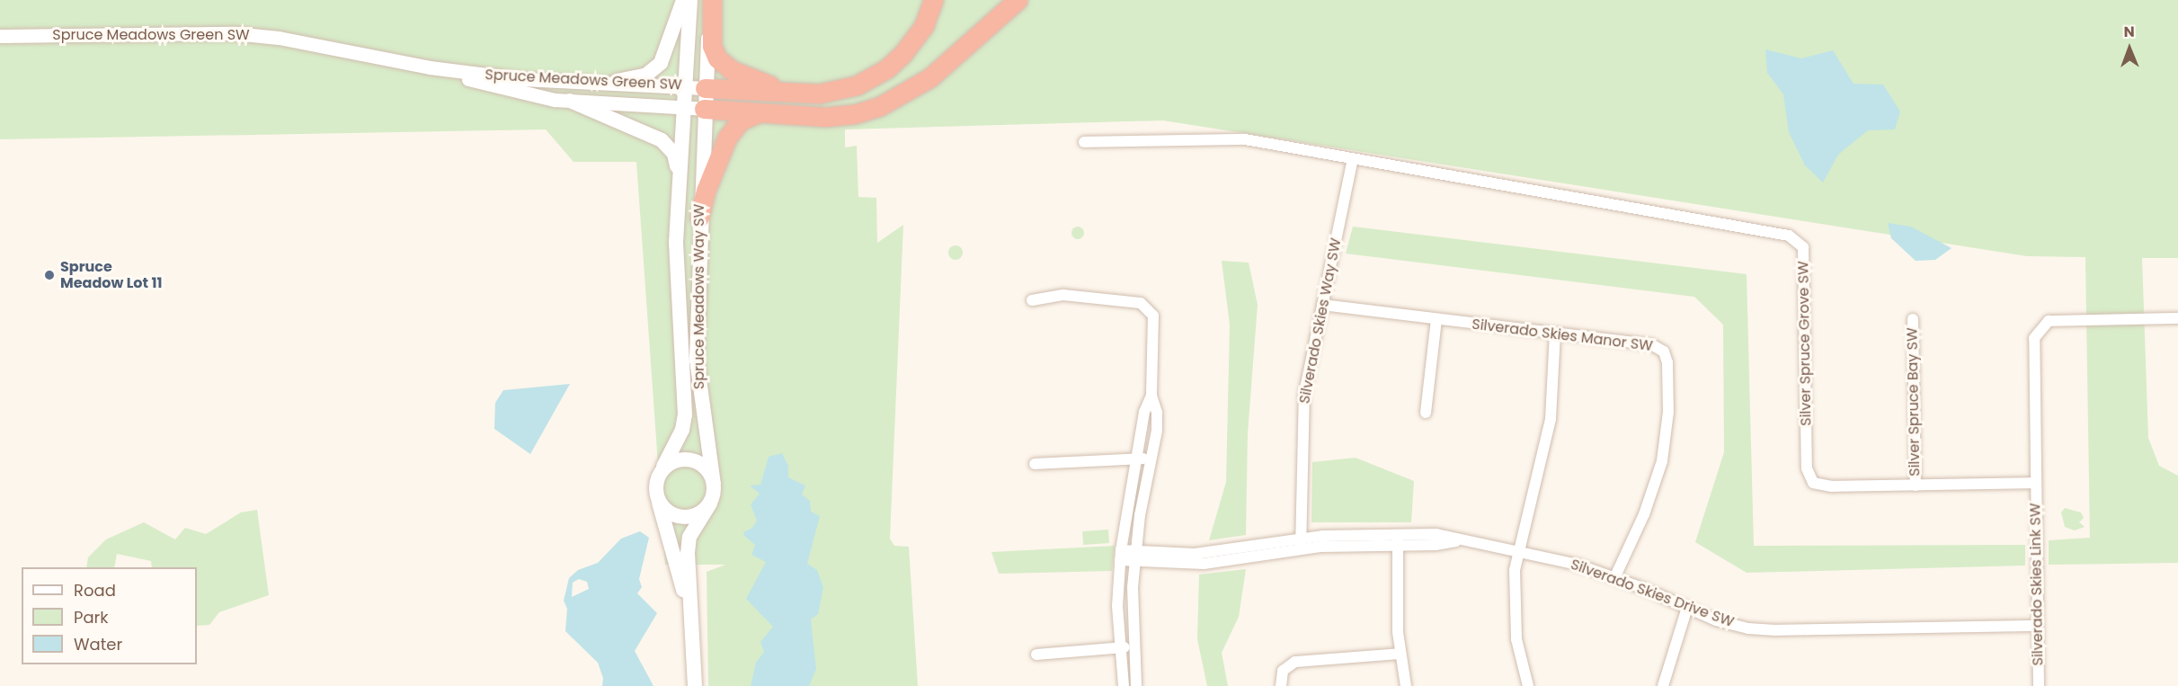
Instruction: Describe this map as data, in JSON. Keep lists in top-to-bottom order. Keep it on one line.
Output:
{"streets":{"main road":["Spruce Meadows Way SW"],"street":["Spruce Meadows Green SW","Silverado Skies Way SW","Silverado Skies Manor SW","Silver Spruce Grove SW","Silver Spruce Bay SW","Silverado Skies Link SW","Silverado Skies Drive SW"]},"crossings":[["Spruce Meadows Green SW","Spruce Meadows Way SW"],["Silverado Skies Way SW","Silverado Skies Manor SW"],["Silverado Skies Way SW","Silver Spruce Grove SW"],["Silverado Skies Way SW","Silverado Skies Drive SW"],["Silverado Skies Manor SW","Silverado Skies Drive SW"],["Silver Spruce Grove SW","Silver Spruce Bay SW"],["Silver Spruce Grove SW","Silverado Skies Link SW"],["Silverado Skies Link SW","Silverado Skies Drive SW"]],"places":["Spruce Meadow Lot 11"],"legend":["Road","Park","Water"],"north":"top"}
